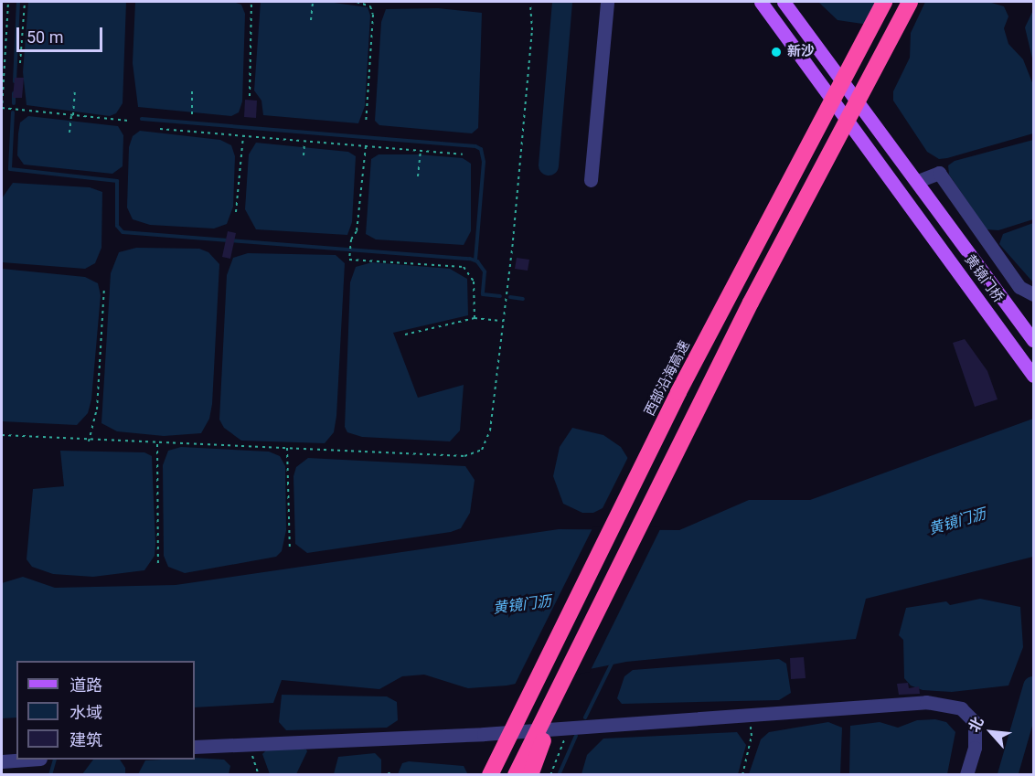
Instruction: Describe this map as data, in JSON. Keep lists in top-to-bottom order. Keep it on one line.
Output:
{"streets":{"highway":["西部沿海高速"],"main road":["黄镜门桥"]},"water":["黄镜门沥"],"places":["新沙"],"legend":["道路","水域","建筑"],"scale_bar":"50 m","north":"top left"}
